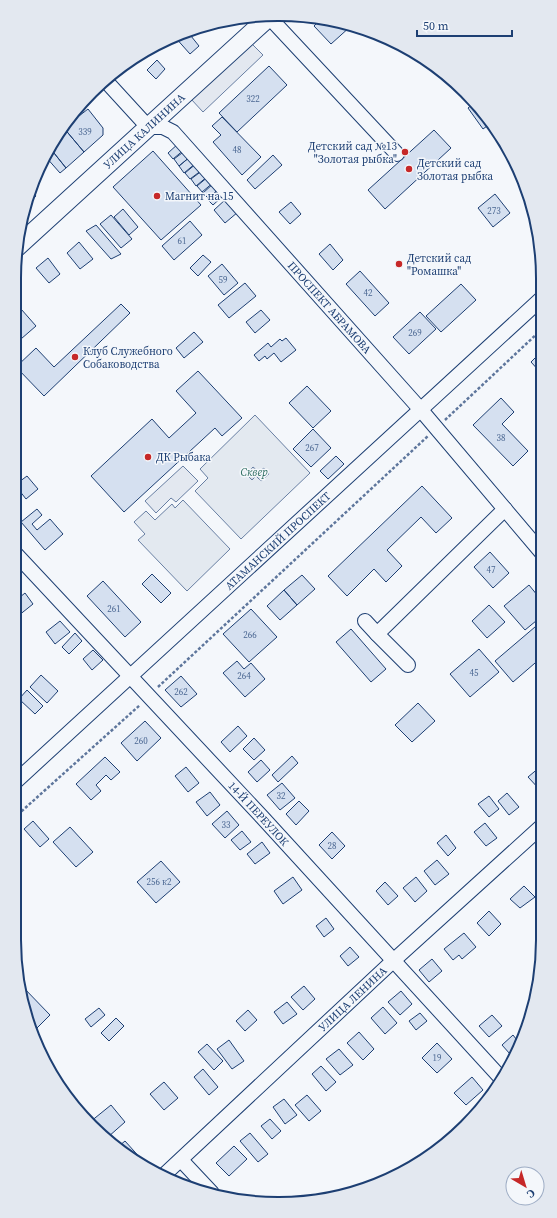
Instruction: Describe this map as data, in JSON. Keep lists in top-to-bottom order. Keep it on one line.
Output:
{"streets":{"main road":["УЛИЦА КАЛИНИНА"],"street":["ПРОСПЕКТ АБРАМОВА","АТАМАНСКИЙ ПРОСПЕКТ","14-Й ПЕРЕУЛОК","УЛИЦА ЛЕНИНА"]},"crossings":[["УЛИЦА КАЛИНИНА","ПРОСПЕКТ АБРАМОВА"],["ПРОСПЕКТ АБРАМОВА","АТАМАНСКИЙ ПРОСПЕКТ"],["АТАМАНСКИЙ ПРОСПЕКТ","14-Й ПЕРЕУЛОК"],["14-Й ПЕРЕУЛОК","УЛИЦА ЛЕНИНА"]],"parks":["Сквер"],"places":["Детский сад №13 \"Золотая рыбка\"","Детский сад Золотая рыбка","Магнит на 15","Детский сад \"Ромашка\"","Клуб Служебного Собаководства","ДК Рыбака"],"house_numbers":["322","339","48","273","61","59","42","269","38","267","47","261","266","45","264","262","260","32","33","28","256 к2","19"],"scale_bar":"50 m","north":"bottom right"}
